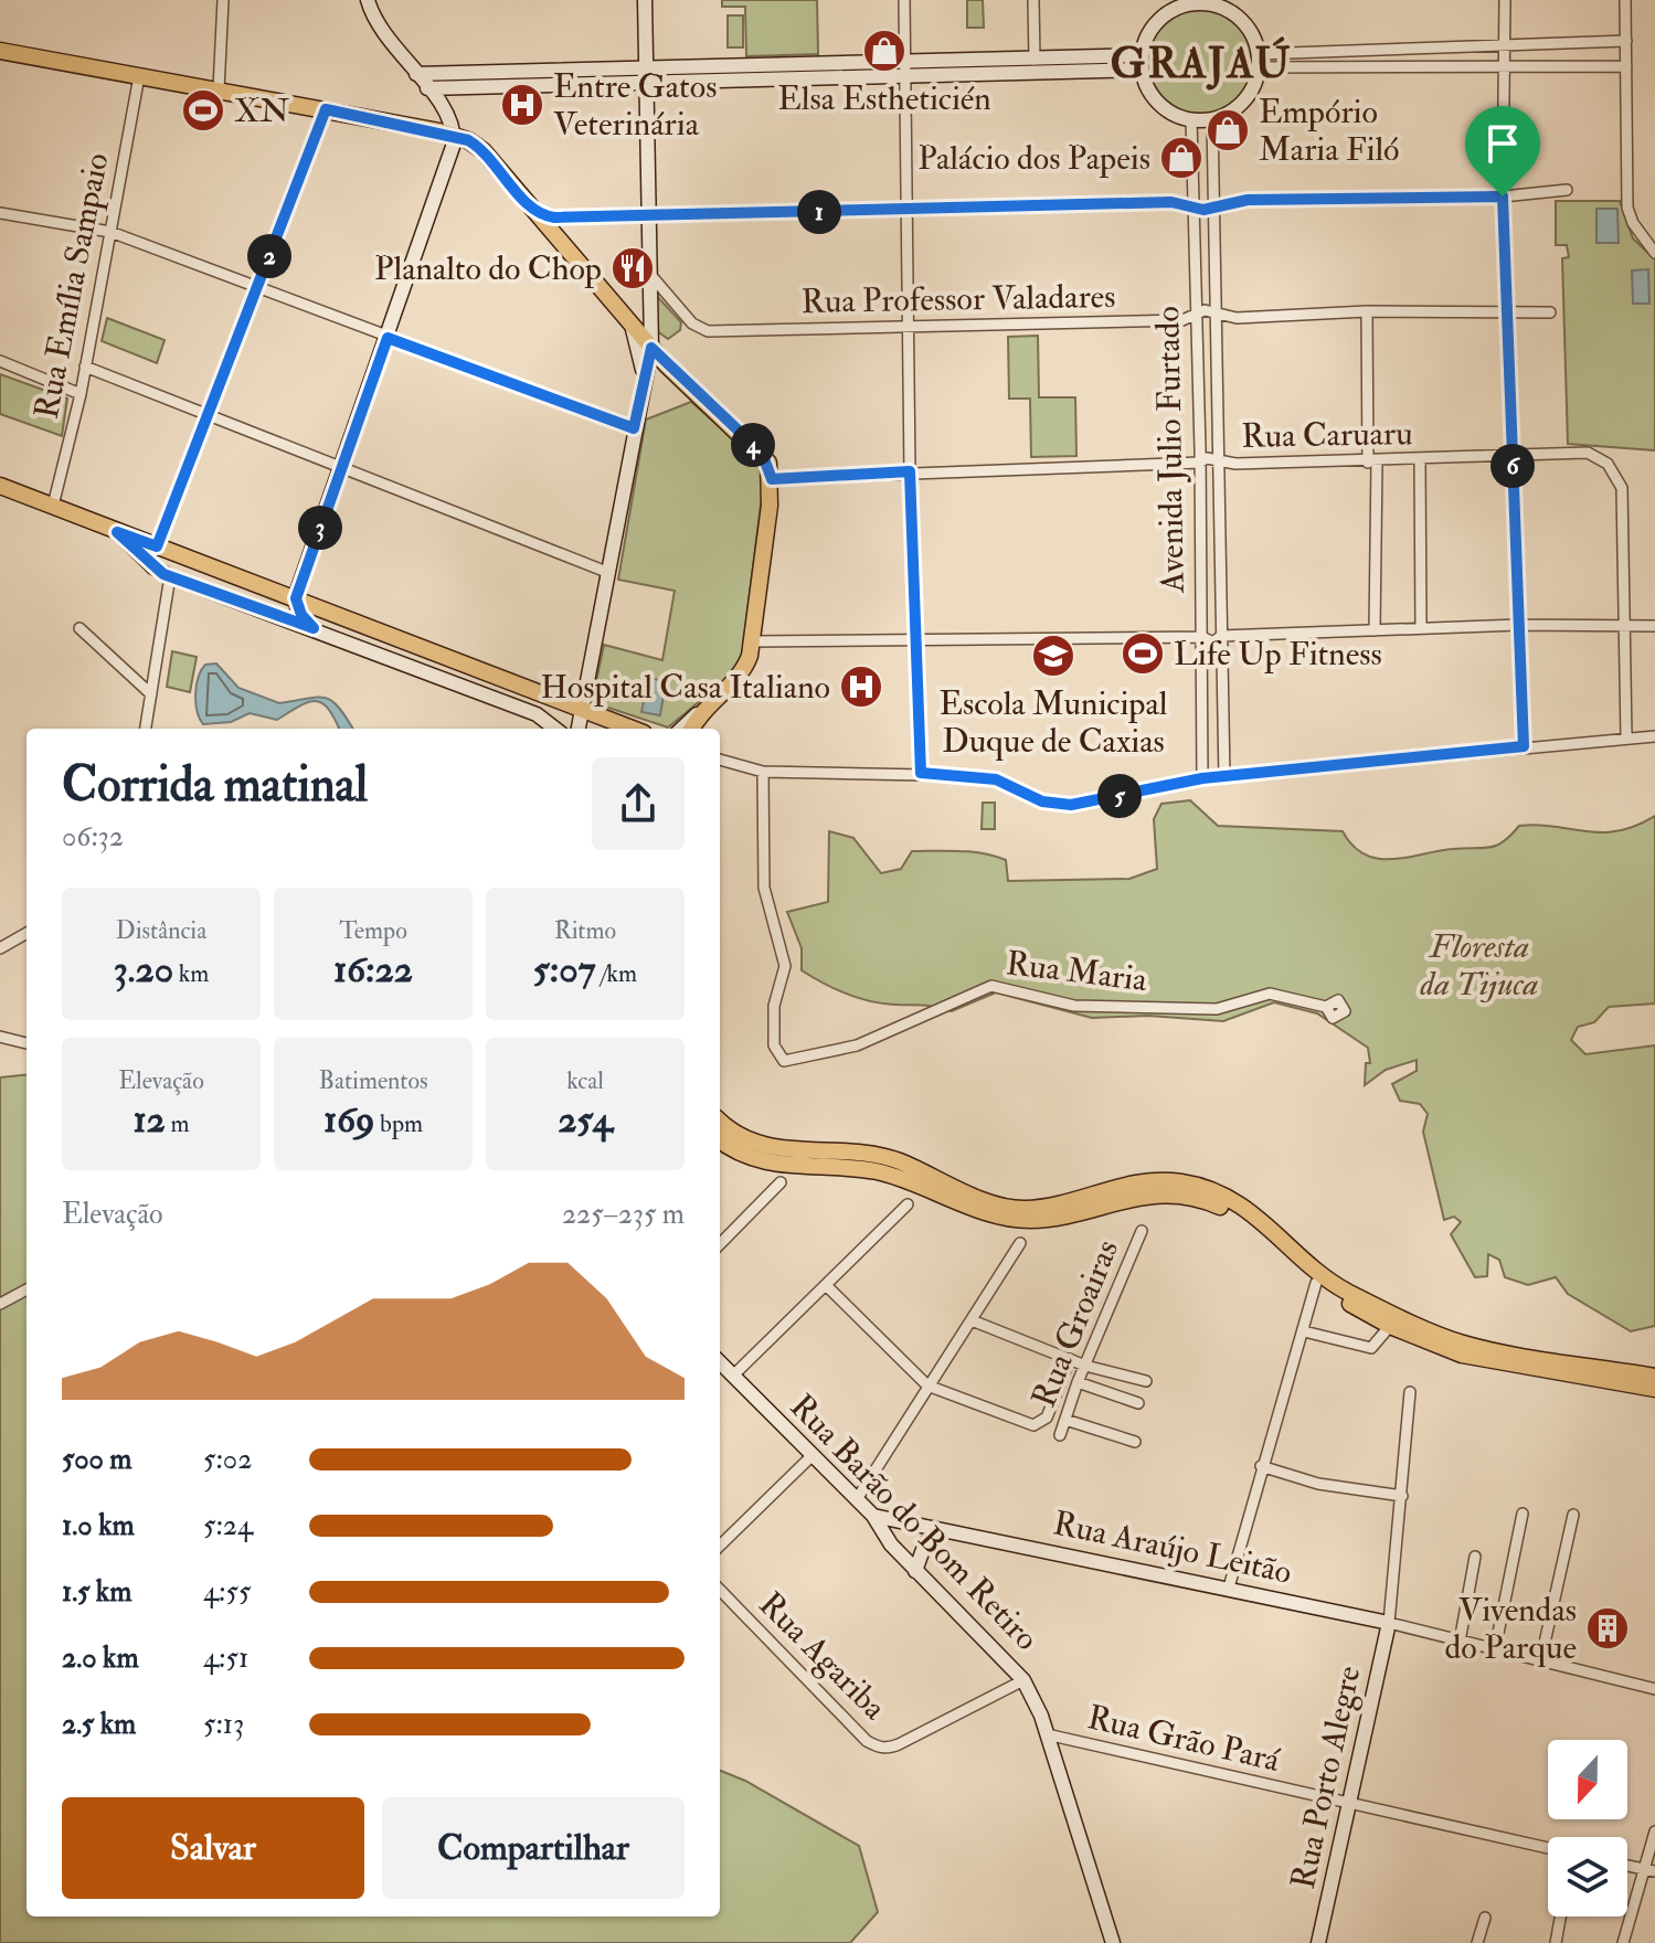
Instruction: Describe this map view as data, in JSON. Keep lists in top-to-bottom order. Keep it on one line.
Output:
{"streets":{"main road":["Rua Barão do Bom Retiro","Rua Araújo Leitão","Rua Porto Alegre"],"street":["Rua Emília Sampaio","Rua Professor Valadares","Rua Caruaru","Avenida Julio Furtado","Rua Maria","Rua Groairas","Rua Agariba","Rua Grão Pará"]},"crossings":[["Rua Professor Valadares","Avenida Julio Furtado"],["Rua Caruaru","Avenida Julio Furtado"],["Rua Barão do Bom Retiro","Rua Araújo Leitão"],["Rua Barão do Bom Retiro","Rua Agariba"],["Rua Barão do Bom Retiro","Rua Grão Pará"],["Rua Araújo Leitão","Rua Porto Alegre"],["Rua Grão Pará","Rua Porto Alegre"]],"districts":["GRAJAÚ"],"parks":["Floresta da Tijuca"],"places":{"shop":["Elsa Estheticién","Empório Maria Filó","Palácio dos Papeis"],"hospital":["Entre Gatos Veterinária","Hospital Casa Italiano"],"sports":["XN","Life Up Fitness"],"restaurant":["Planalto do Chop"],"school or university":["Escola Municipal Duque de Caxias"],"building":["Vivendas do Parque"]},"north":"bottom","page":{"pins":["1","2","4","6","3","5"],"heading":["Corrida matinal","06:32"],"stats":[["Distância","3.20 km"],["Tempo","16:22"],["Ritmo","5:07 /km"],["Elevação","12 m"],["Batimentos","169 bpm"],["kcal","254"]],"chart":["Elevação","225–235 m"],"list":[{"name":"500 m","note":"5:02"},{"name":"1.0 km","note":"5:24"},{"name":"1.5 km","note":"4:55"},{"name":"2.0 km","note":"4:51"},{"name":"2.5 km","note":"5:13"}],"buttons":["Salvar","Compartilhar"]}}
